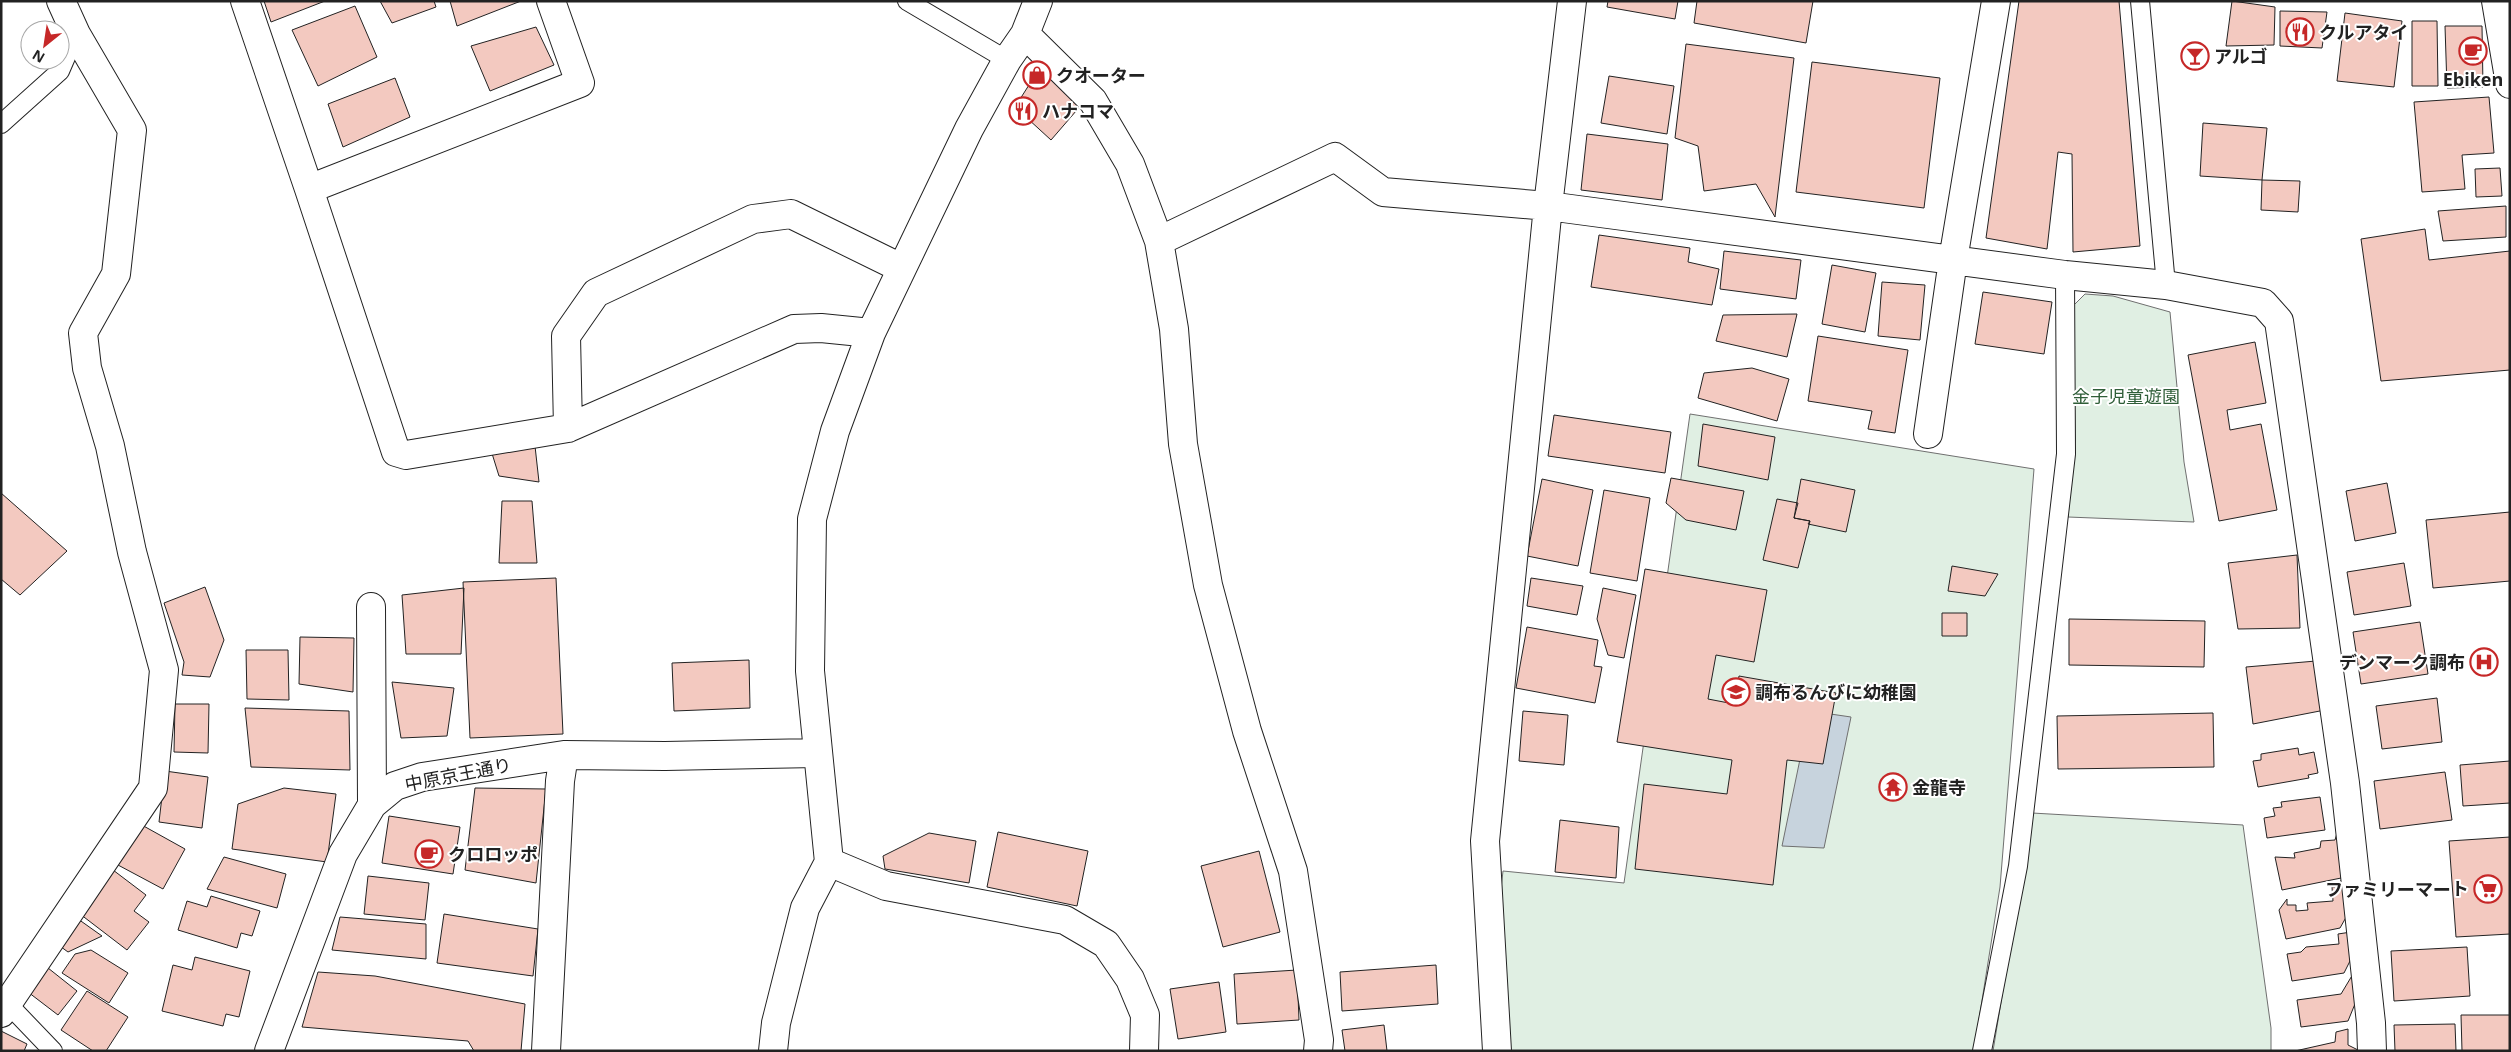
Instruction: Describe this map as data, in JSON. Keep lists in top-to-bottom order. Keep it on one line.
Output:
{"streets":{"street":["中原京王通り"]},"parks":["金子児童遊園"],"places":{"restaurant":["クルアタイ","ハナコマ"],"cafe":["Ebiken","クロロッポ"],"bar":["アルゴ"],"shop":["クオーター"],"hospital":["デンマーク調布"],"school or university":["調布るんびに幼稚園"],"temple":["金龍寺"],"supermarket":["ファミリーマート"]},"north":"bottom left"}
